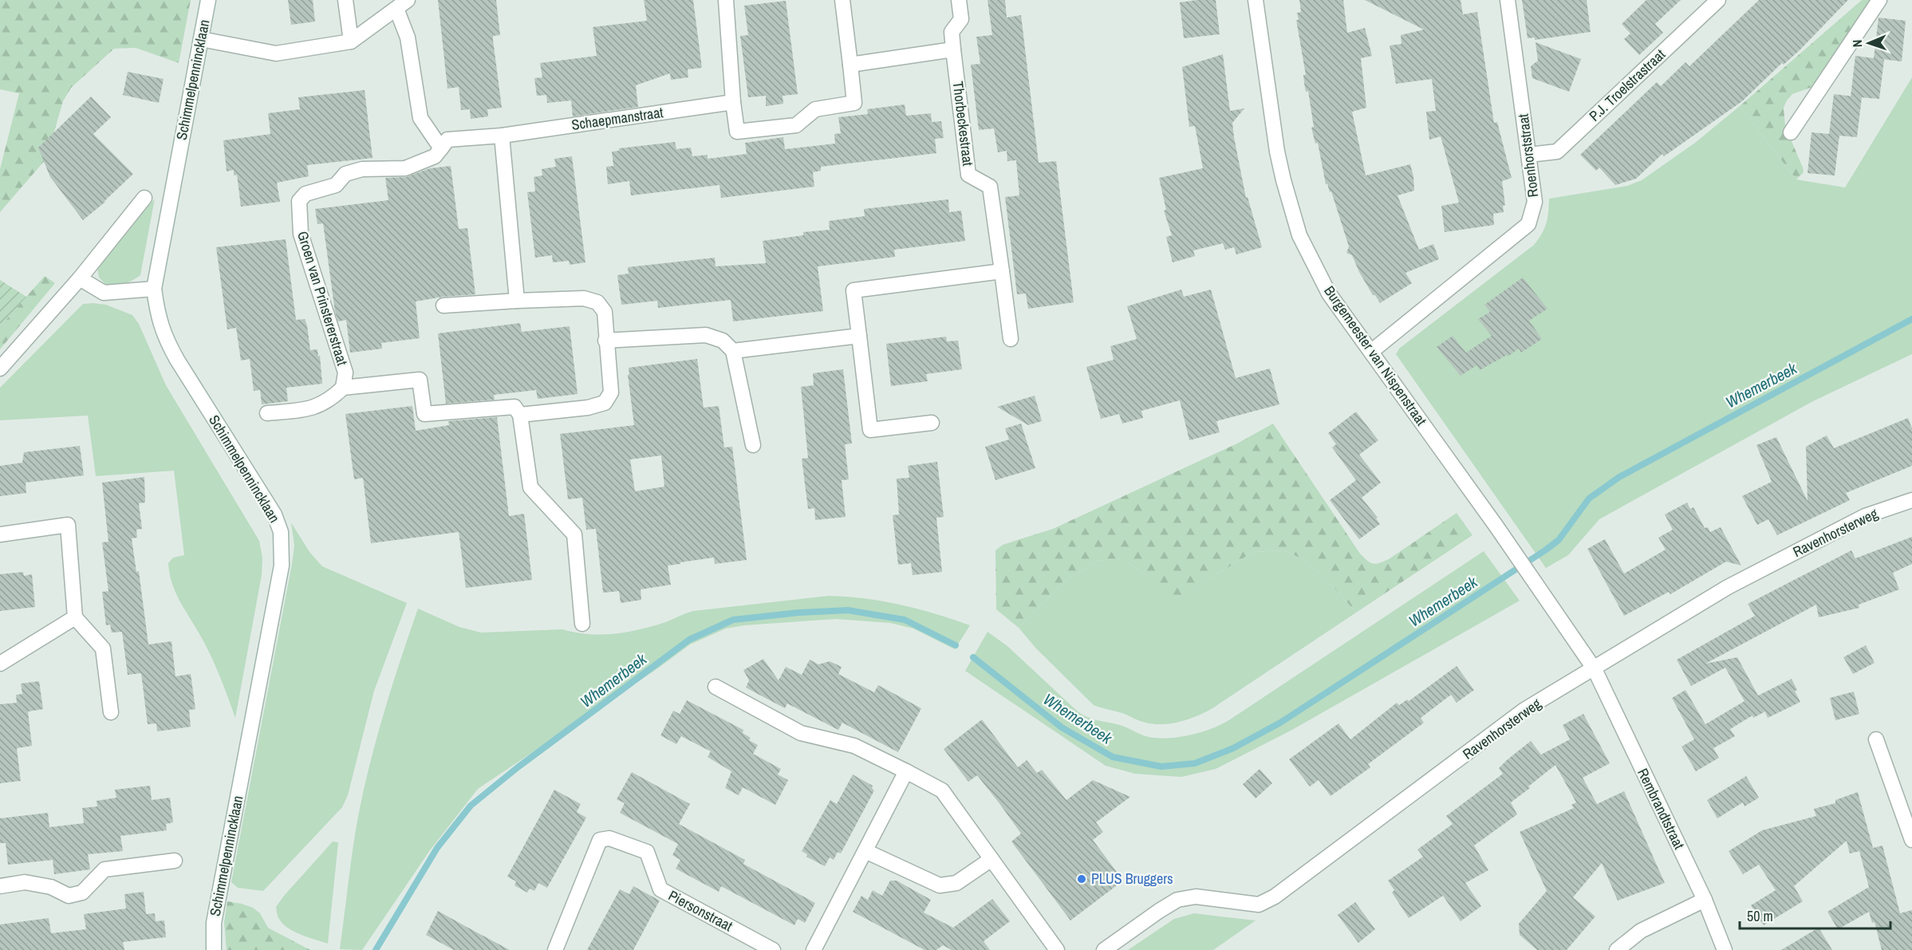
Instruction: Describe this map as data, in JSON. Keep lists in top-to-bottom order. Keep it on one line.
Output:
{"streets":{"street":["Schimmelpennincklaan","P.J. Troelstrastraat","Schaepmanstraat","Thorbeckestraat","Roenhorststraat","Groen van Prinstererstraat","Burgemeester van Nispenstraat","Ravenhorsterweg","Rembrandtstraat","Piersonstraat"]},"crossings":[["P.J. Troelstrastraat","Roenhorststraat"],["Schaepmanstraat","Groen van Prinstererstraat"],["Roenhorststraat","Burgemeester van Nispenstraat"],["Burgemeester van Nispenstraat","Ravenhorsterweg"],["Burgemeester van Nispenstraat","Rembrandtstraat"],["Ravenhorsterweg","Rembrandtstraat"]],"water":["Whemerbeek"],"places":["PLUS Bruggers"],"scale_bar":"50 m","north":"left"}
